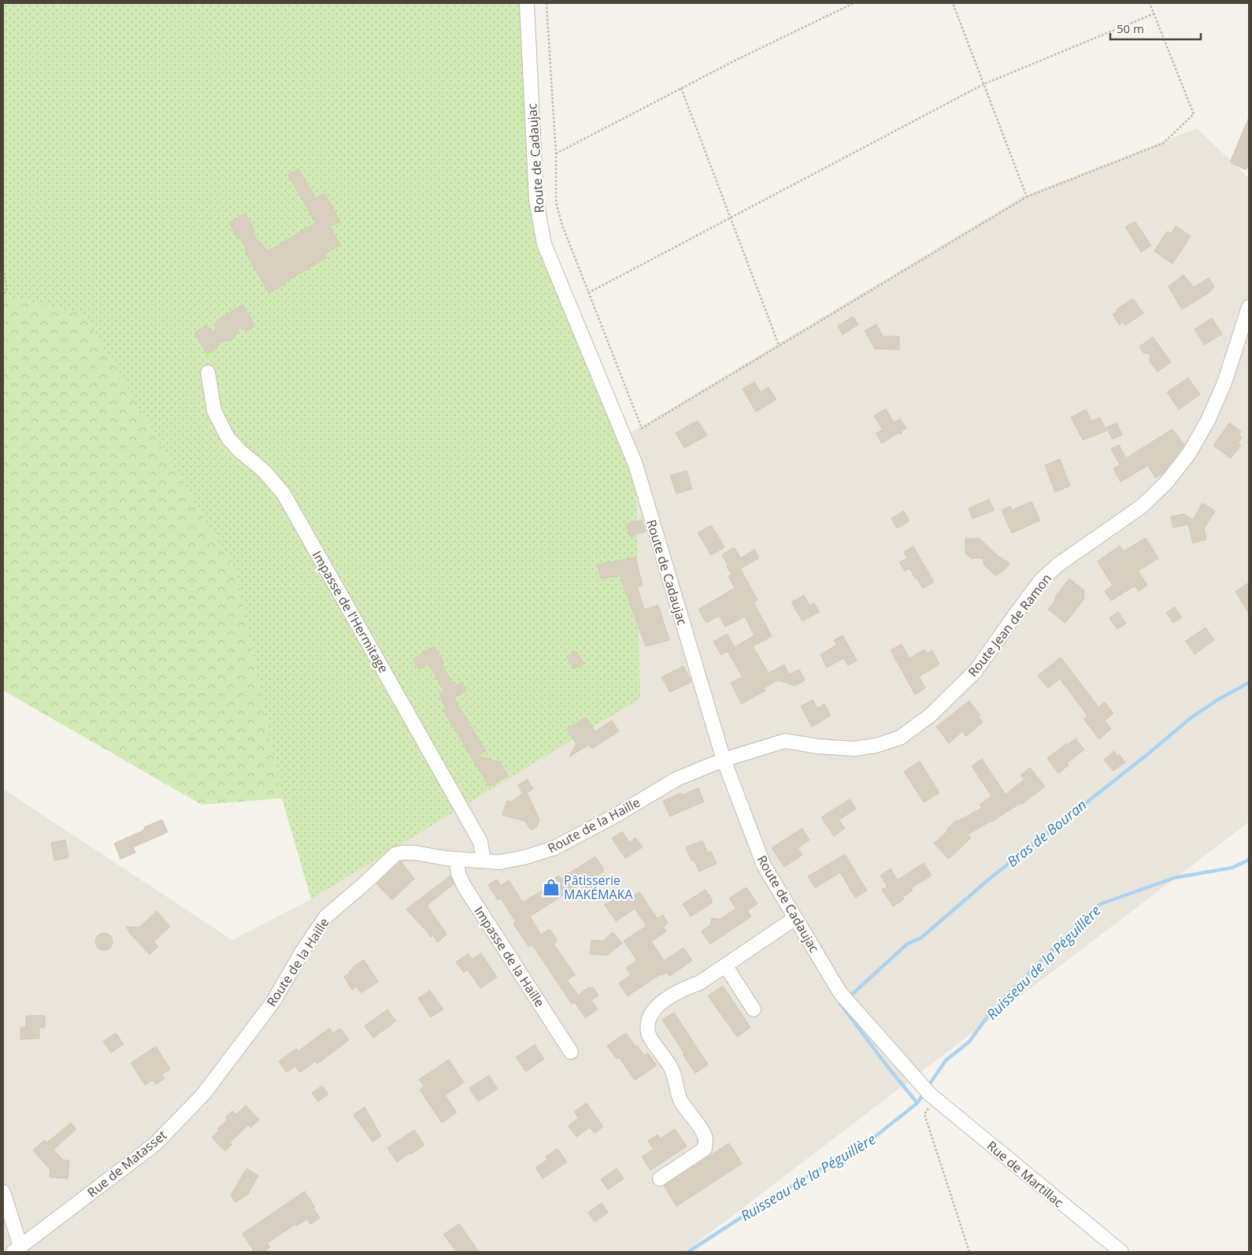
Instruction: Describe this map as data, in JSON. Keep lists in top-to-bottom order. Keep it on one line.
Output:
{"streets":{"street":["Route de Cadaujac","Impasse de l'Hermitage","Route Jean de Ramon","Route de la Haille","Impasse de la Haille","Rue de Matasset","Rue de Martillac"]},"crossings":[["Route de Cadaujac","Route Jean de Ramon"],["Route de Cadaujac","Route de la Haille"],["Route de Cadaujac","Rue de Martillac"],["Impasse de l'Hermitage","Route de la Haille"],["Route Jean de Ramon","Route de la Haille"],["Route de la Haille","Impasse de la Haille"],["Route de la Haille","Rue de Matasset"]],"water":["Bras de Bouran","Ruisseau de la Péguillère"],"places":{"shop":["Pâtisserie MAKÉMAKA"]},"scale_bar":"50 m"}
